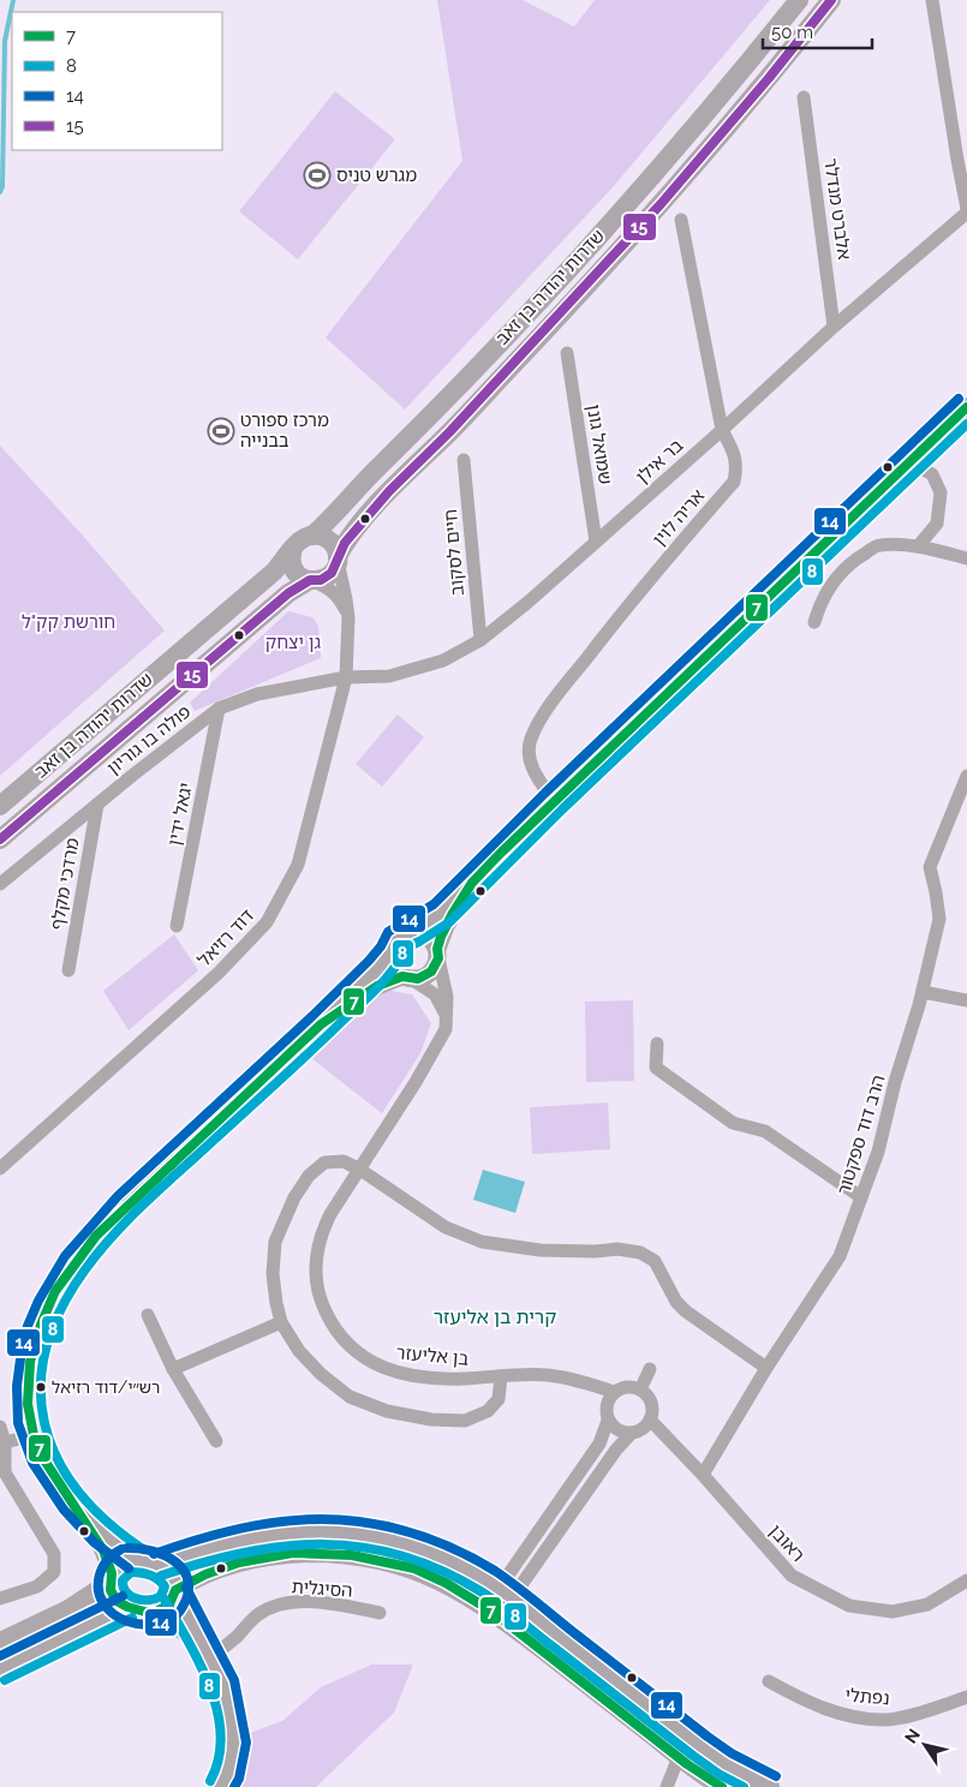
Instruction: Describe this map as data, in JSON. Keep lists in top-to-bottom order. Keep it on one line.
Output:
{"streets":{"main road":["שדרות יהודה בן זאב"],"street":["אלברט מנדלר","שמואל גונן","בר אילן","אריה לוין","חיים לסקוב","פולה בו גוריון","יגאל ידין","מרדכי מקלף","דוד רזיאל","הרב דוד ספקטור","בן אליעזר","ראובן","הסיגלית","נפתלי"]},"crossings":[["אלברט מנדלר","בר אילן"],["שדרות יהודה בן זאב","דוד רזיאל"],["שמואל גונן","בר אילן"],["בר אילן","אריה לוין"],["בר אילן","חיים לסקוב"],["בר אילן","פולה בו גוריון"],["בר אילן","דוד רזיאל"],["פולה בו גוריון","יגאל ידין"],["פולה בו גוריון","מרדכי מקלף"],["פולה בו גוריון","דוד רזיאל"],["הרב דוד ספקטור","ראובן"],["בן אליעזר","ראובן"]],"districts":["קרית בן אליעזר"],"parks":["חורשת קק\"ל","גן יצחק"],"places":{"sports":["מגרש טניס","מרכז ספורט בבנייה"],"other":["רש״י/דוד רזיאל"]},"lines":["transit line 15","transit line 14","transit line 7","transit line 8"],"legend":["7","8","14","15"],"scale_bar":"50 m","north":"top left"}
